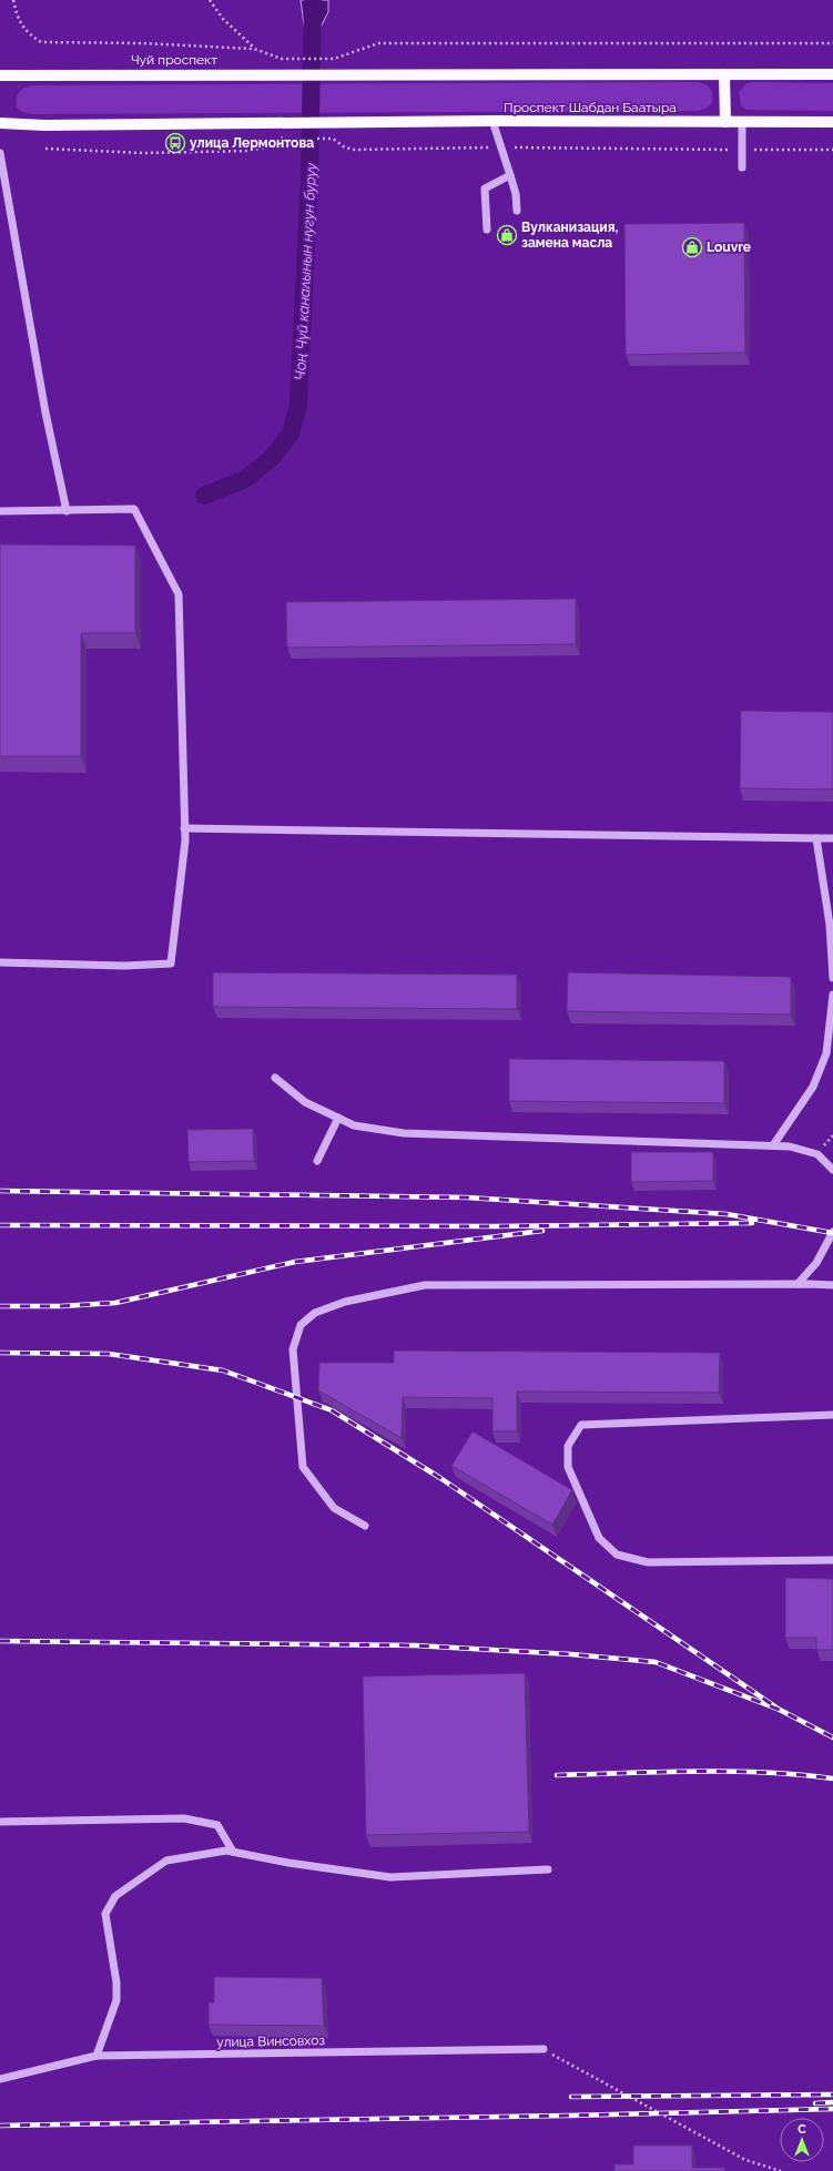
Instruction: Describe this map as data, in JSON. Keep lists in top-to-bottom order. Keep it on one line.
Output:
{"streets":{"main road":["Чуй проспект","Проспект Шабдан Баатыра"],"street":["улица Винсовхоз"]},"water":["Чоң Чүй каналынын нугун буруу"],"places":{"bus stop":["улица Лермонтова"],"shop":["Вулканизация, замена масла","Louvre"]},"north":"top"}
